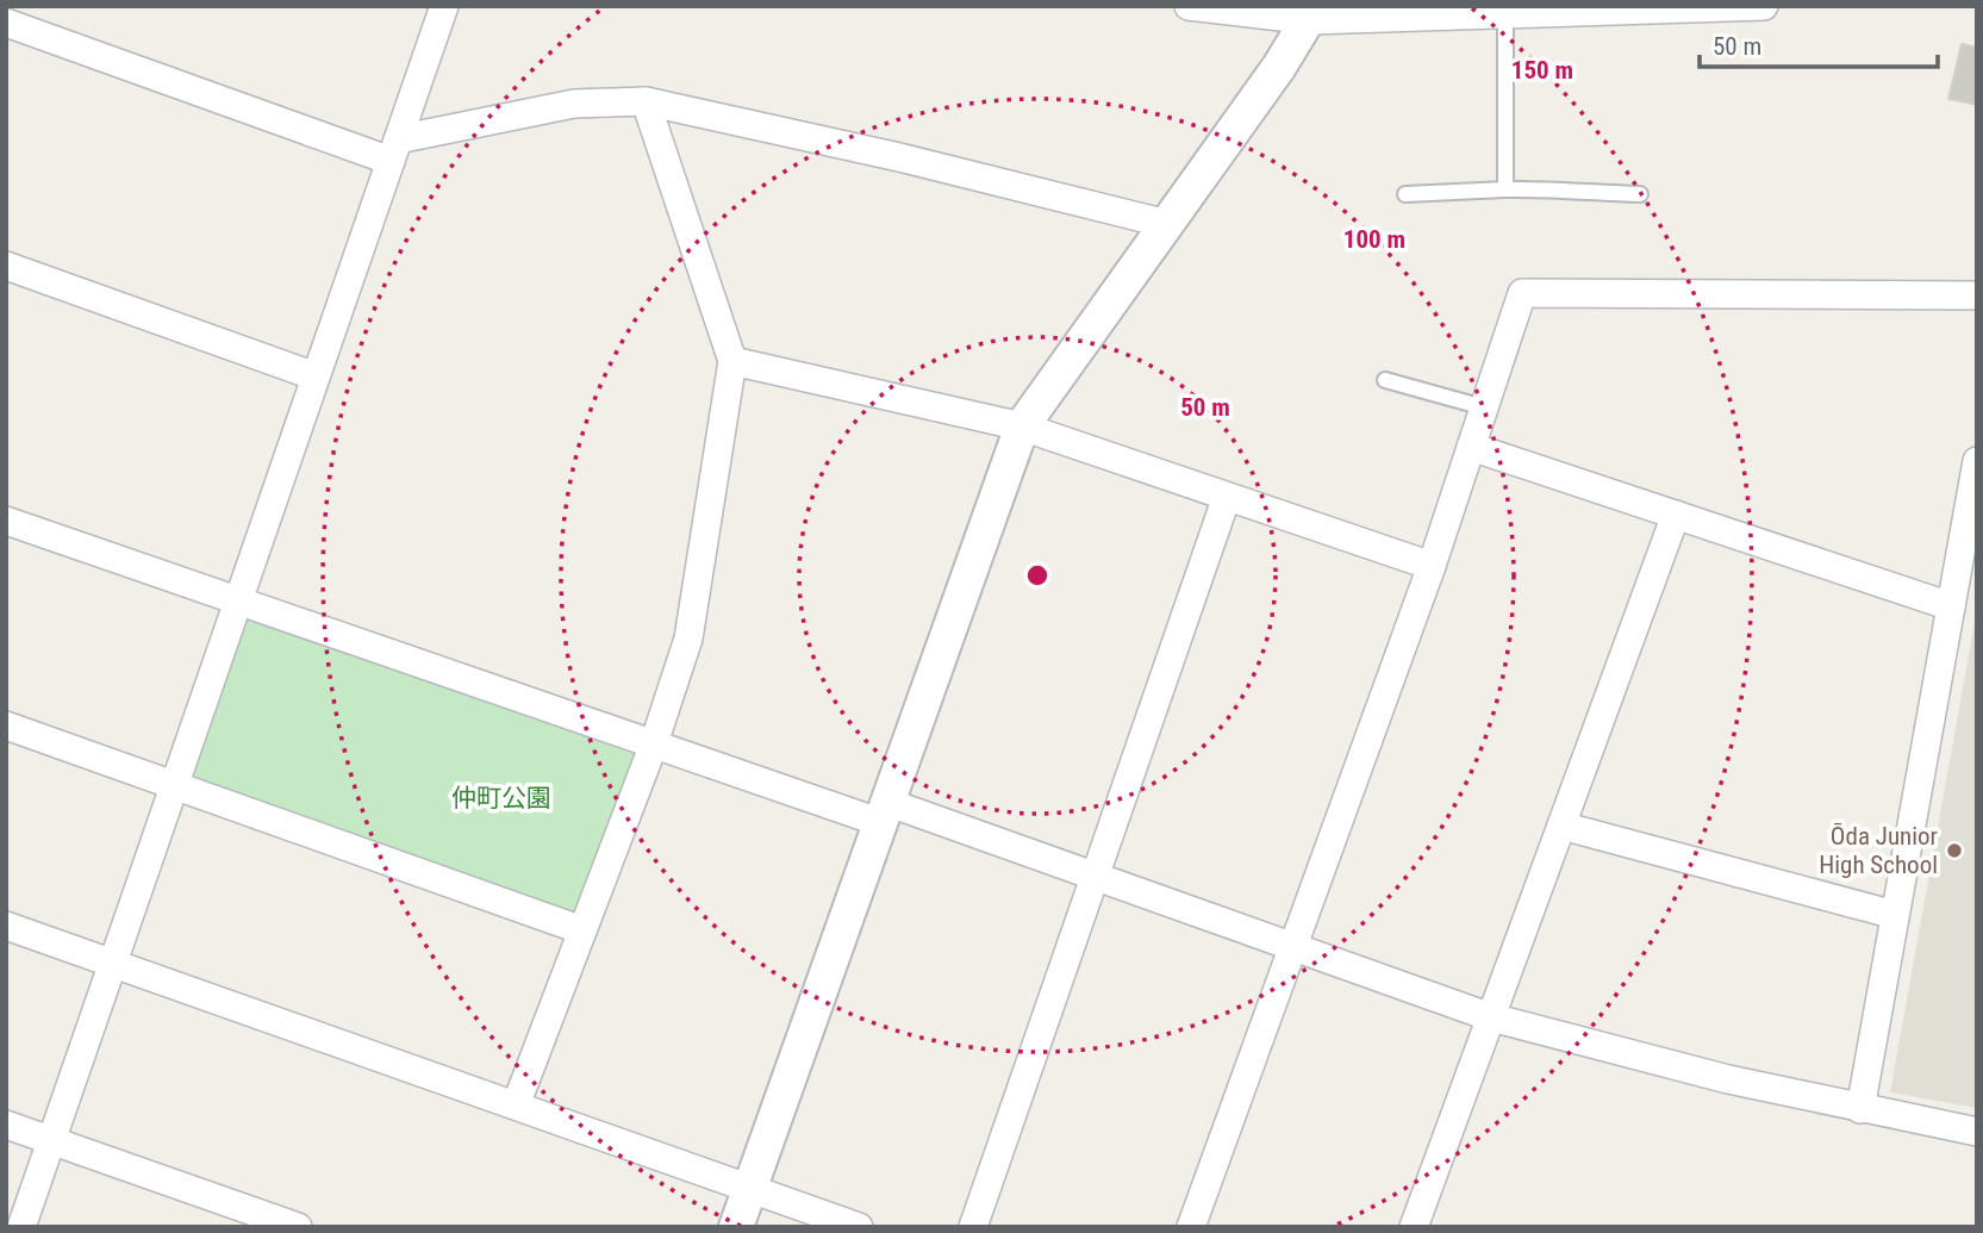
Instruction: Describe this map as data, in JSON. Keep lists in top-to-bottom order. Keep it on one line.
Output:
{"parks":["仲町公園"],"places":["Ōda Junior High School"],"scale_bar":"50 m","rings":["150 m","100 m","50 m"]}
